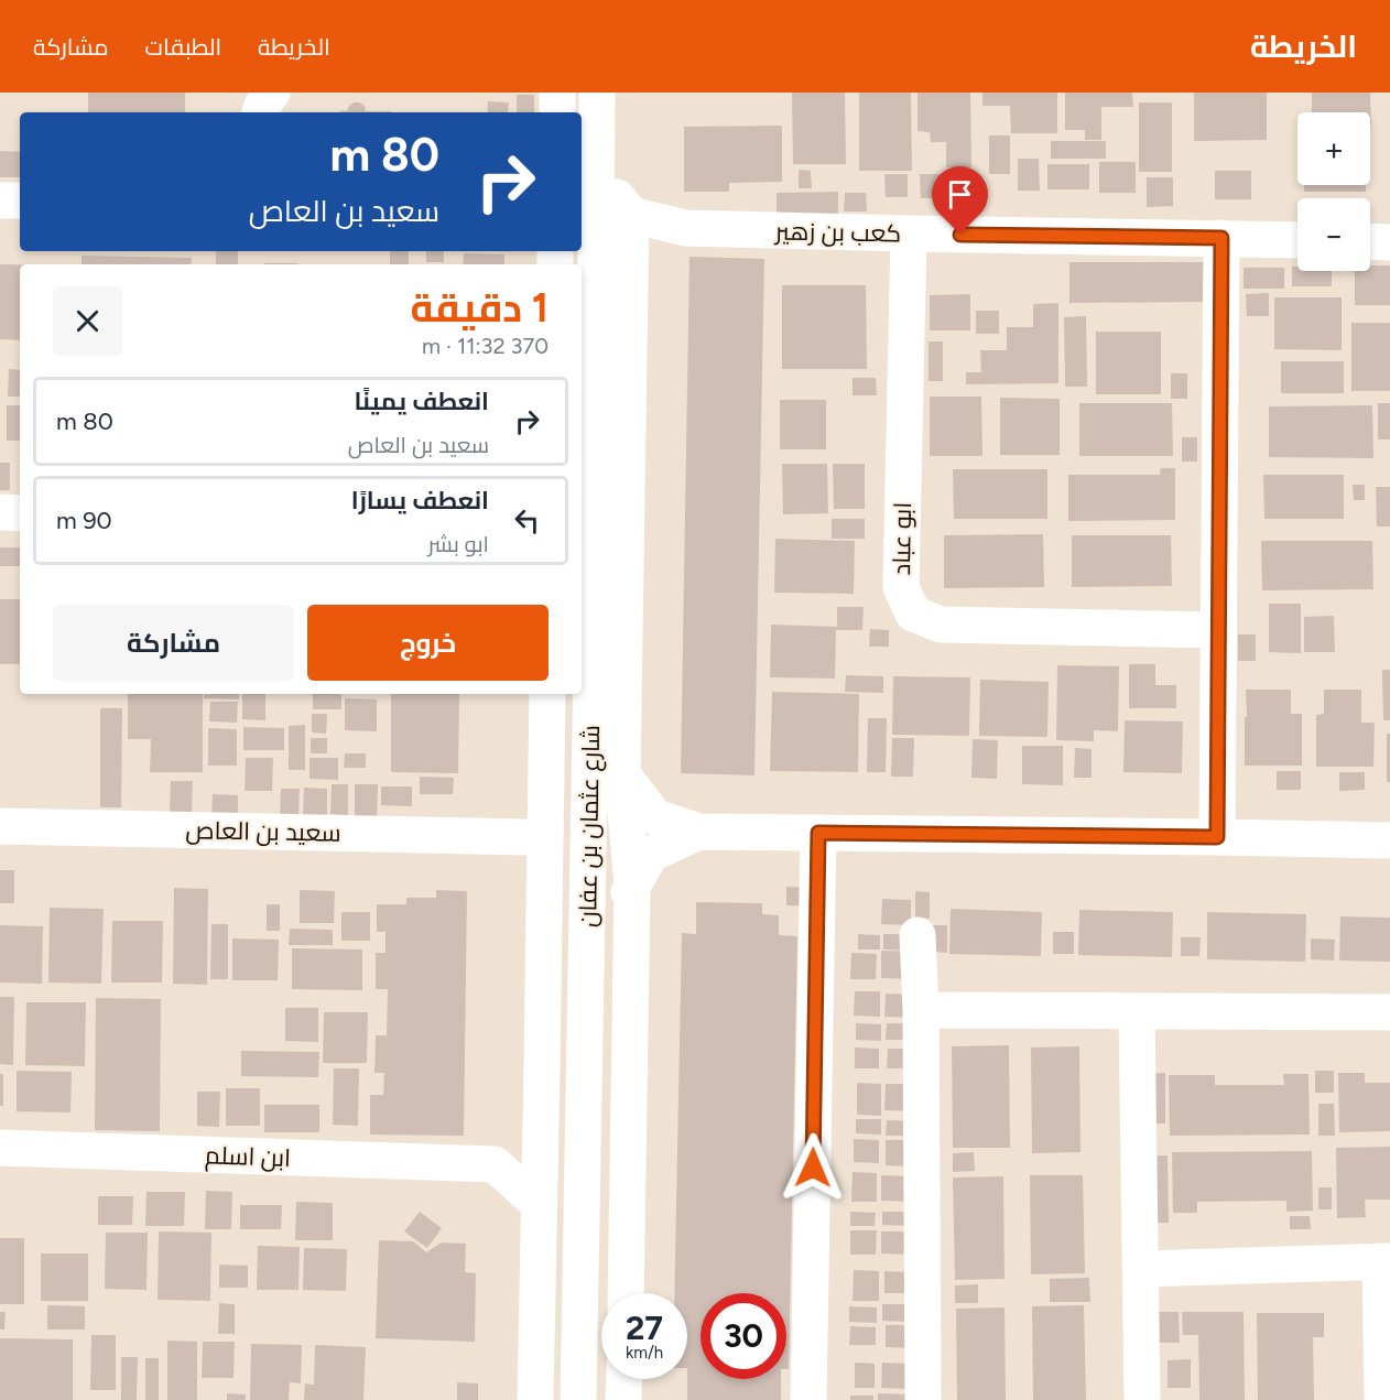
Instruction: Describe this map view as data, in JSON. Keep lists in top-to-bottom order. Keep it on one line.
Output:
{"streets":{"street":["كعب بن زهير","ابو عباد","شارع عثمان بن عفان","سعيد بن العاص","ابن اسلم"]},"crossings":[["كعب بن زهير","ابو عباد"],["كعب بن زهير","شارع عثمان بن عفان"]],"page":{"header":"الخريطة","nav":["الخريطة","الطبقات","مشاركة"],"map_buttons":["+","−"],"turn":["80 m","سعيد بن العاص"],"heading":["1 دقيقة","370 m · 11:32"],"list":[{"name":"انعطف يمينًا","note":"سعيد بن العاص","value":"80 m"},{"name":"انعطف يسارًا","note":"ابو بشر","value":"90 m"}],"buttons":["خروج","مشاركة"],"speed":"27 km/h","limit":"30"}}
